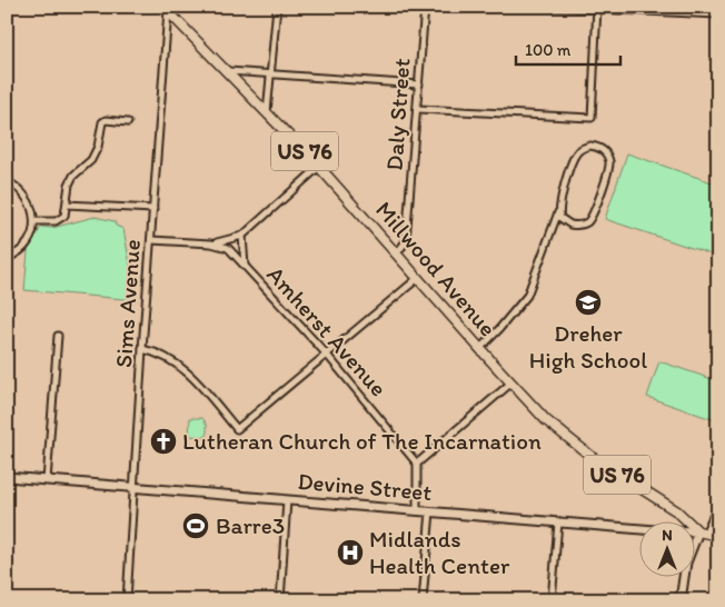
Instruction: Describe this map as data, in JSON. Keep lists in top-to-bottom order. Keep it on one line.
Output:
{"streets":{"main road":["US 76","Millwood Avenue","Devine Street"],"street":["Daly Street","Sims Avenue","Amherst Avenue"]},"crossings":[["Daly Street","Millwood Avenue"],["Millwood Avenue","Sims Avenue"],["Millwood Avenue","Devine Street"],["Sims Avenue","Amherst Avenue"],["Sims Avenue","Devine Street"]],"places":{"school or university":["Dreher High School"],"church":["Lutheran Church of The Incarnation"],"sports":["Barre3"],"hospital":["Midlands Health Center"]},"scale_bar":"100 m","north":"top"}
